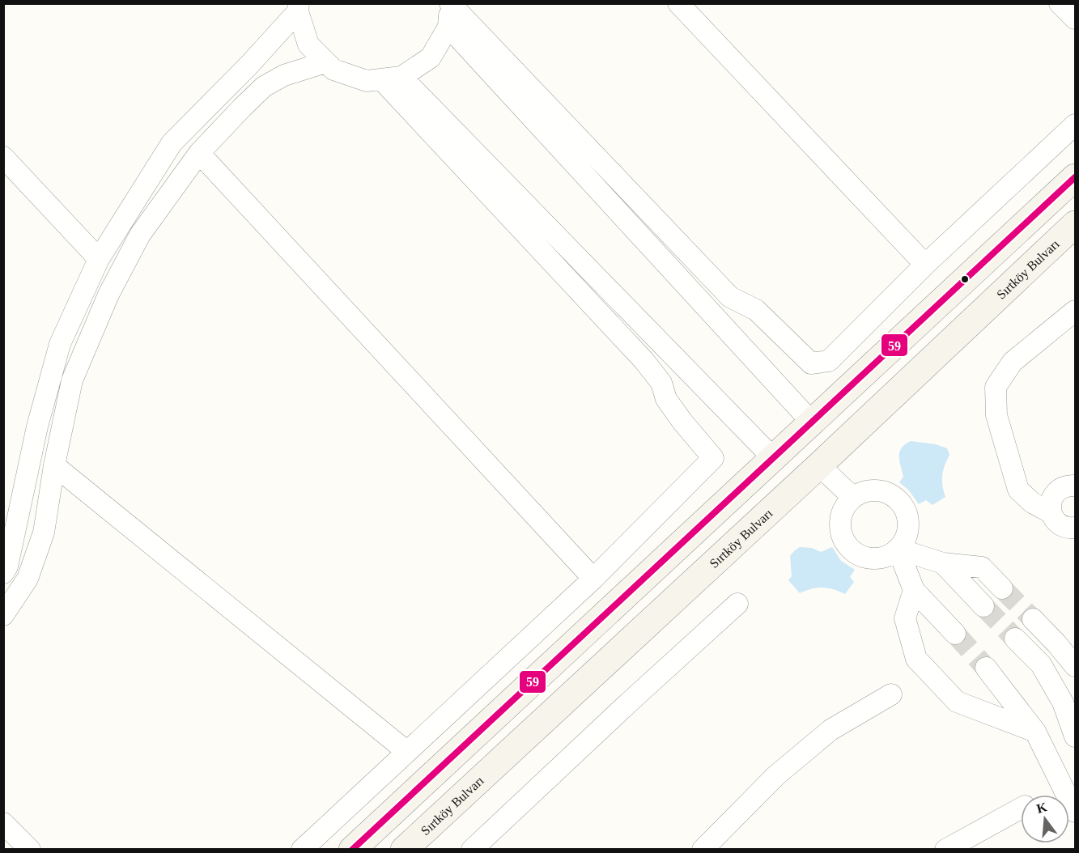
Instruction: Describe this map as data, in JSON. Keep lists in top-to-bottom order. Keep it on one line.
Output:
{"streets":{"main road":["Sırtköy Bulvarı"]},"lines":["transit line 59"],"north":"top"}
